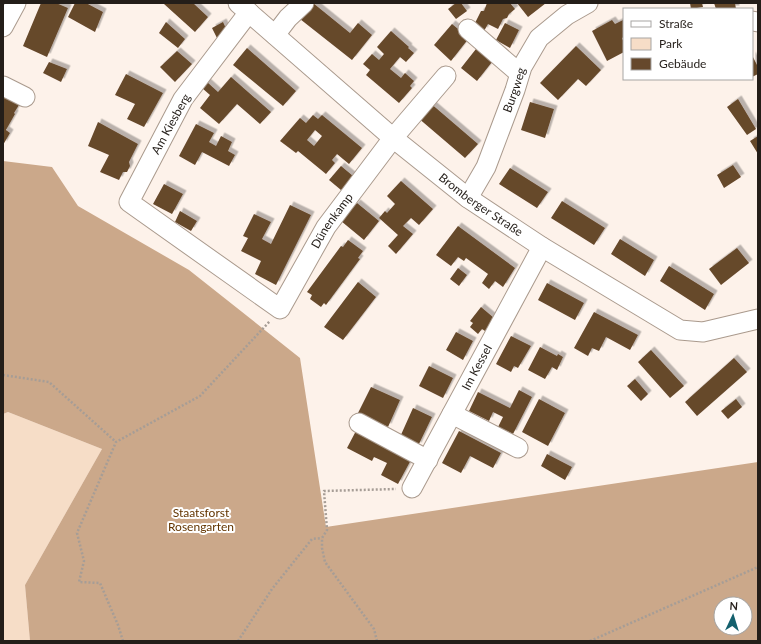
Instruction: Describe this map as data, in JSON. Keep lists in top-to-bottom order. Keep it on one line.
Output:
{"streets":{"street":["Burgweg","Am Kiesberg","Bromberger Straße","Dünenkamp","Im Kessel"]},"crossings":[["Burgweg","Bromberger Straße"],["Am Kiesberg","Bromberger Straße"],["Am Kiesberg","Dünenkamp"],["Bromberger Straße","Dünenkamp"],["Bromberger Straße","Im Kessel"]],"parks":["Staatsforst Rosengarten"],"legend":["Straße","Park","Gebäude"],"north":"top"}
